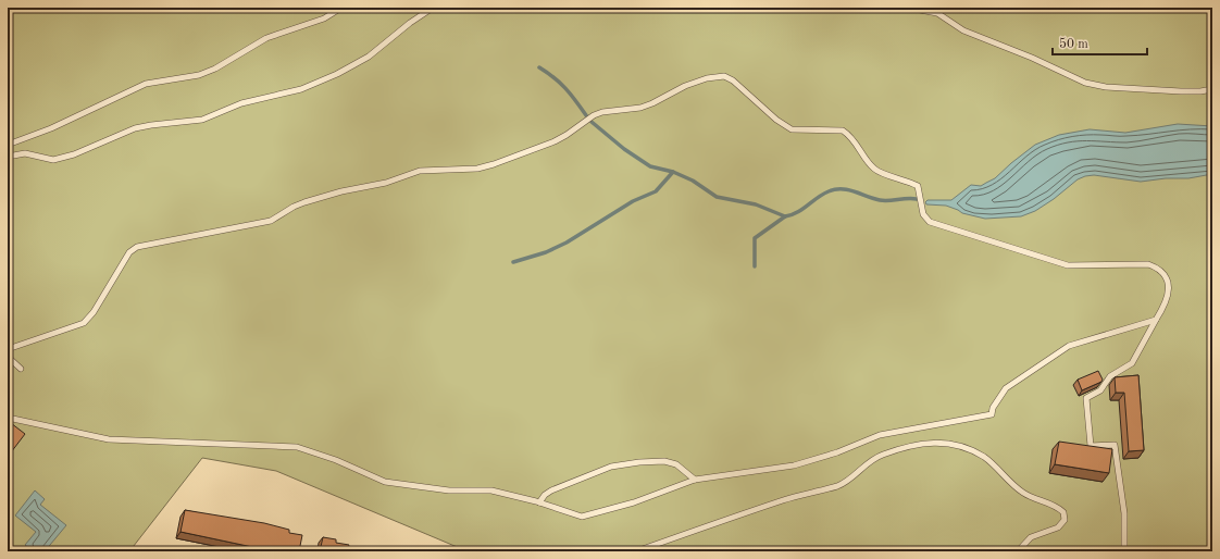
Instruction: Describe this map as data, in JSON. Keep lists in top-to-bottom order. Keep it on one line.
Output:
{"scale_bar":"50 m"}
